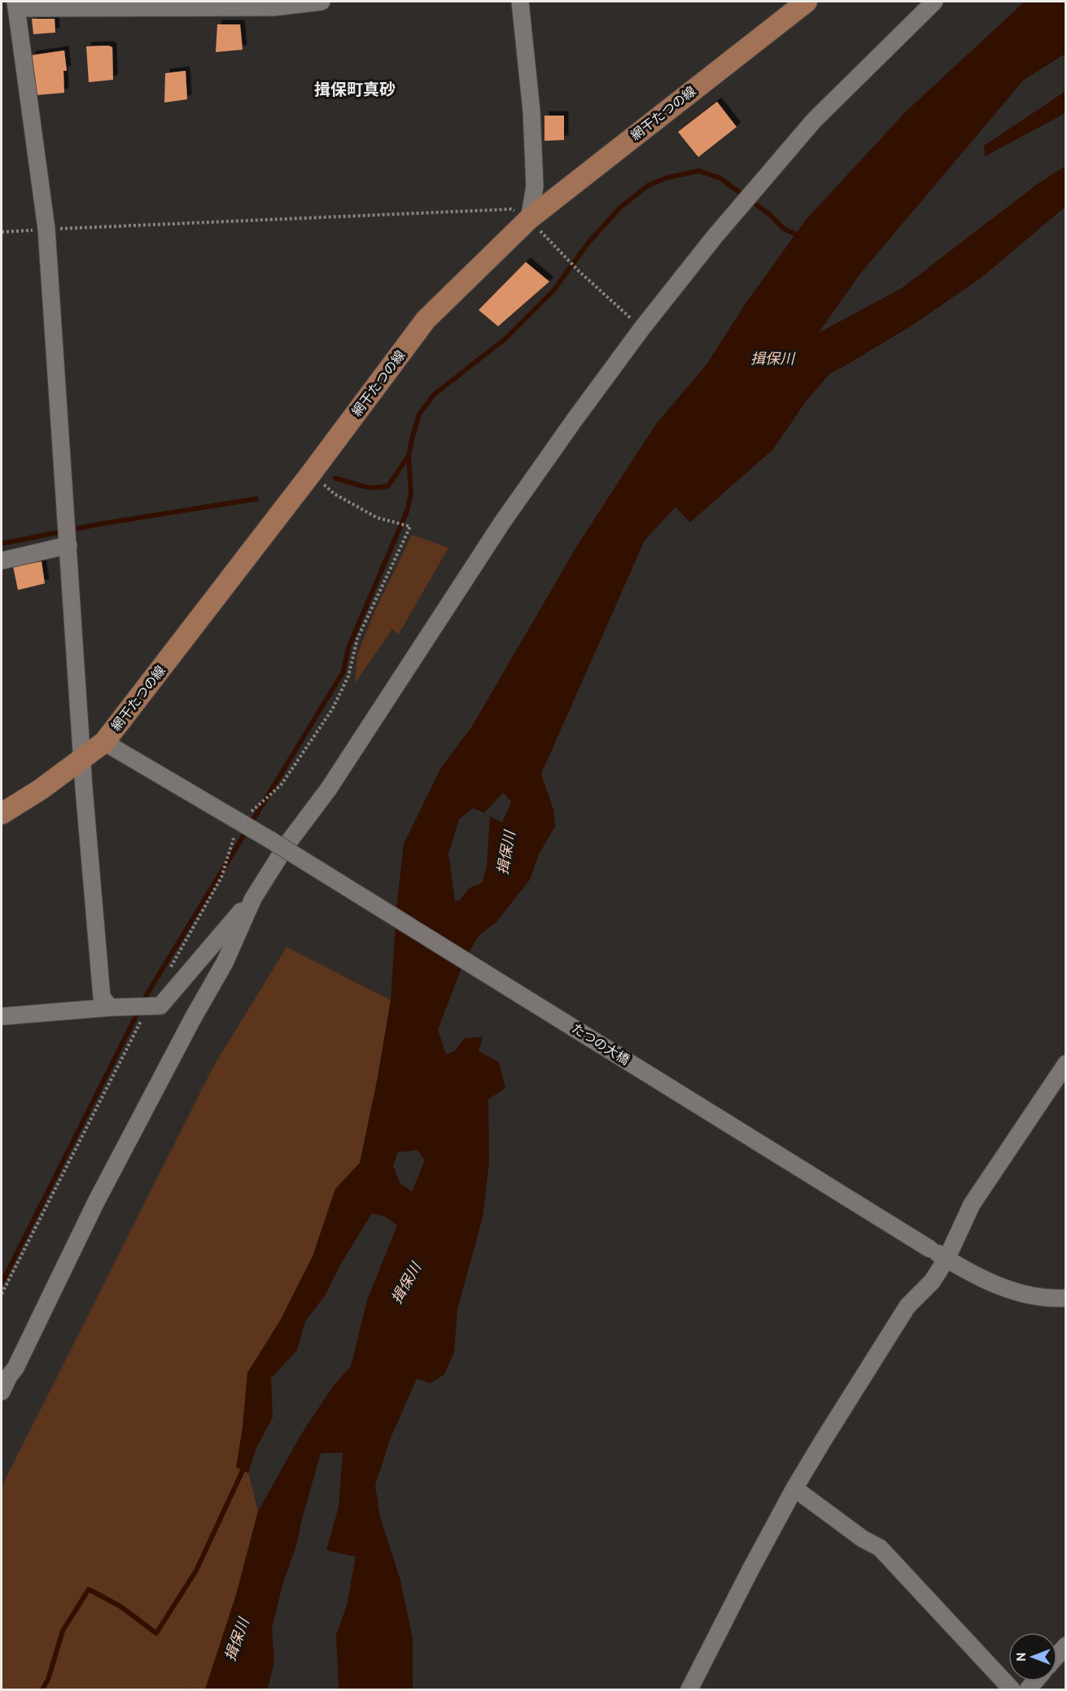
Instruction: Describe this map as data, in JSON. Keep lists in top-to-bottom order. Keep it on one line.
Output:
{"streets":{"main road":["網干たつの線"],"street":["たつの大橋"]},"crossings":[["網干たつの線","たつの大橋"]],"districts":["揖保町真砂"],"water":["揖保川"],"north":"left"}
